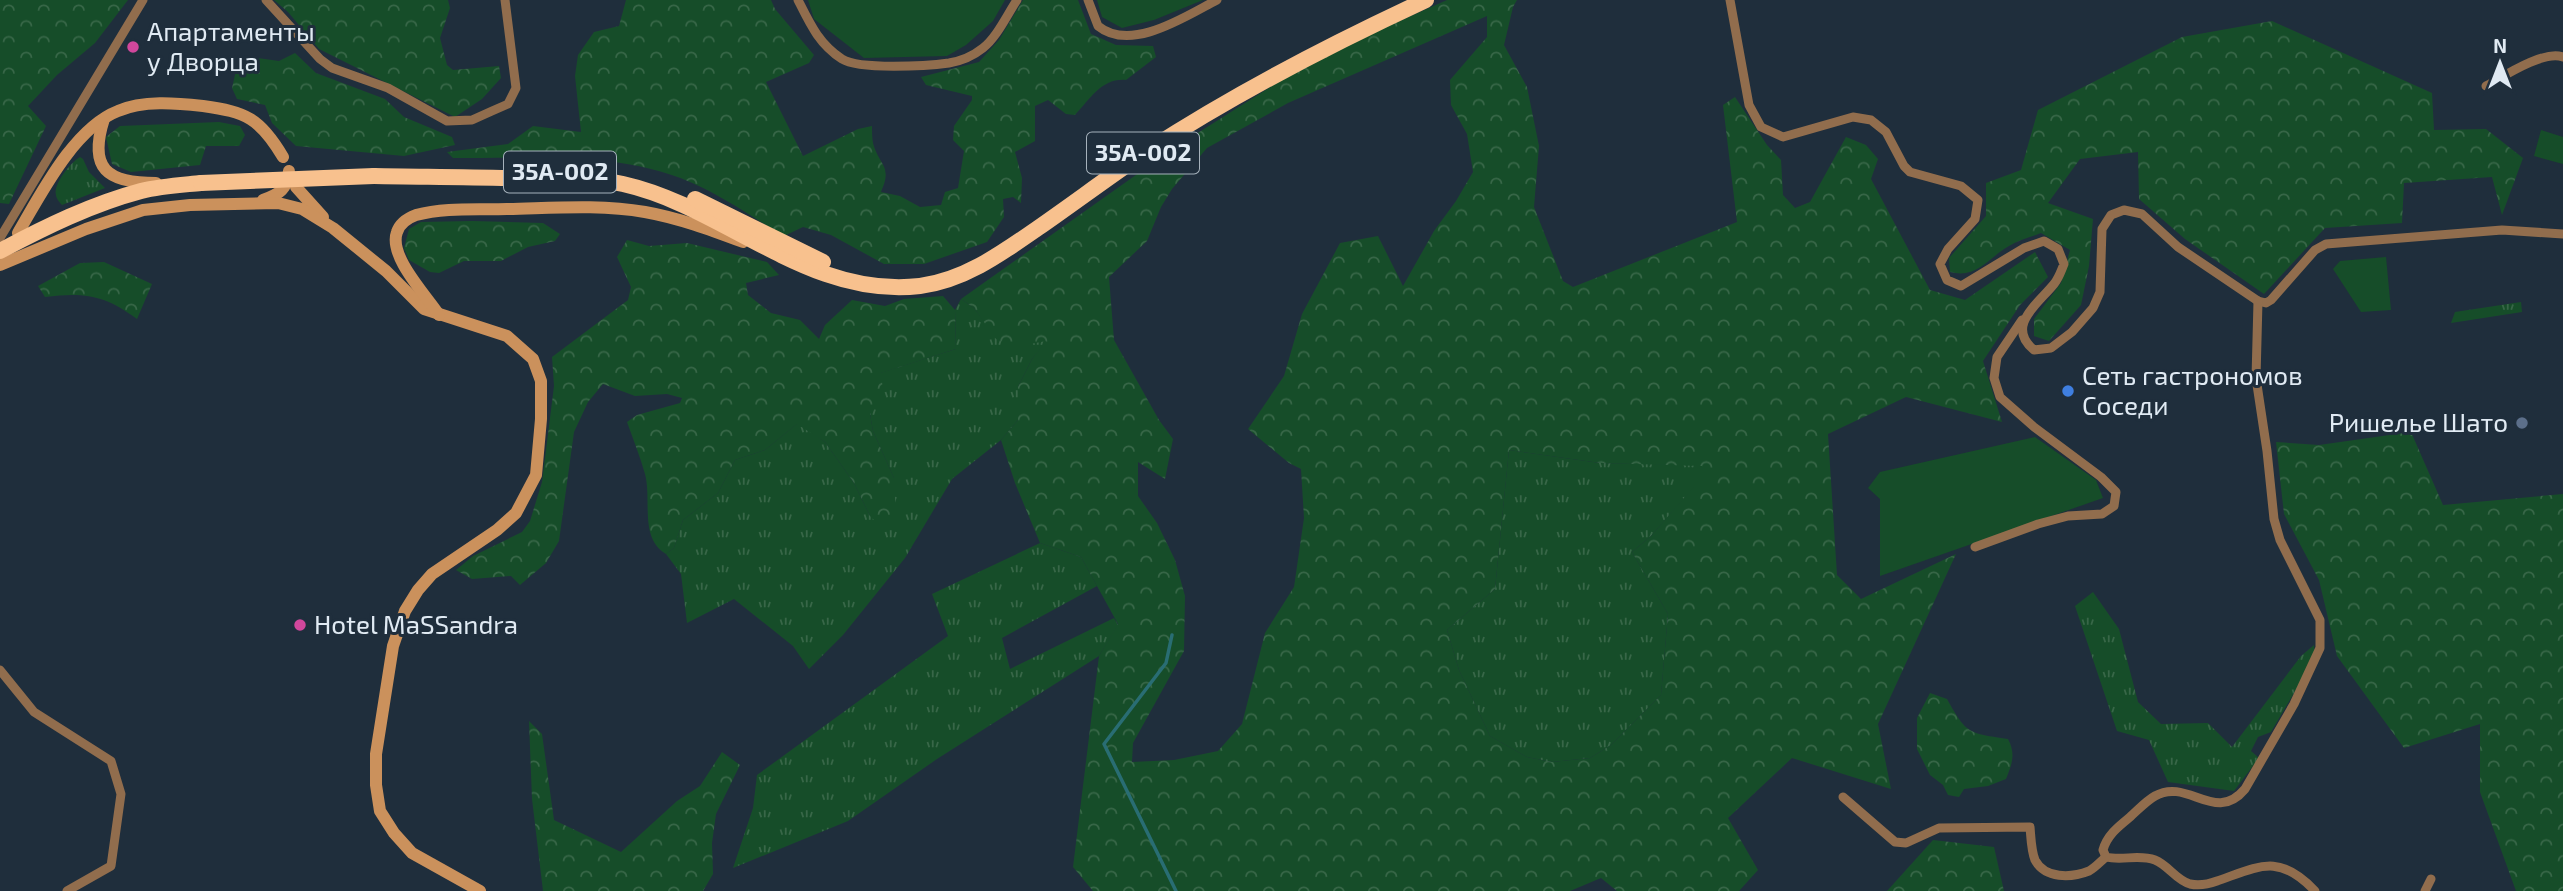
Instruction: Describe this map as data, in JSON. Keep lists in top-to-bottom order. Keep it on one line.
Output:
{"streets":{"highway":["35А-002"]},"places":["Апартаменты у Дворца","Сеть гастрономов Соседи","Ришелье Шато","Hotel MaSSandra"],"north":"top"}
